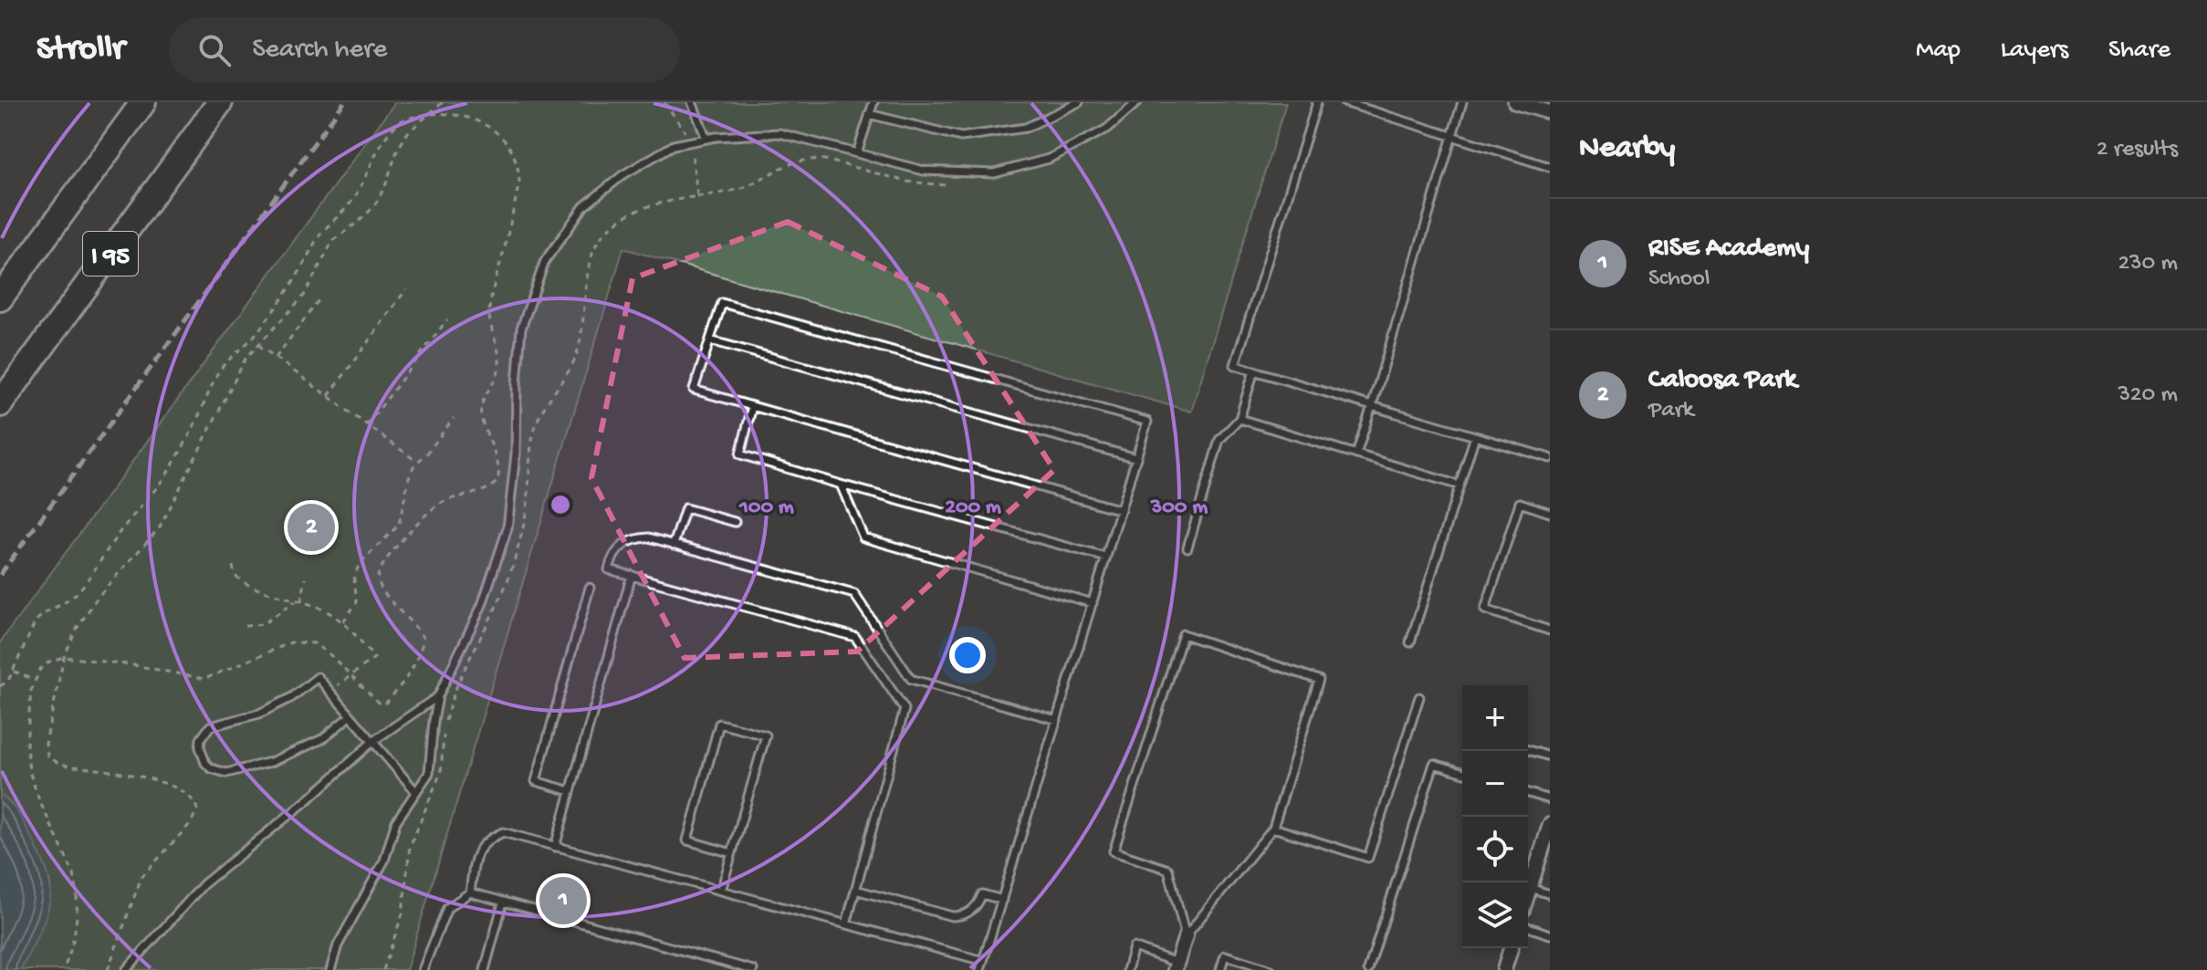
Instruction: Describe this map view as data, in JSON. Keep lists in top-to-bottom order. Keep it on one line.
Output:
{"streets":{"highway":["I 95"]},"page":{"header":"Strollr","search":"Search here","nav":["Map","Layers","Share"],"heading":["Nearby","2 results"],"list":[{"mark":"1","name":"RISE Academy","note":"School","value":"230 m"},{"mark":"2","name":"Caloosa Park","note":"Park","value":"320 m"}],"pins":["2","1"],"map_buttons":["+","−"]},"rings":["100 m","200 m","300 m"]}
